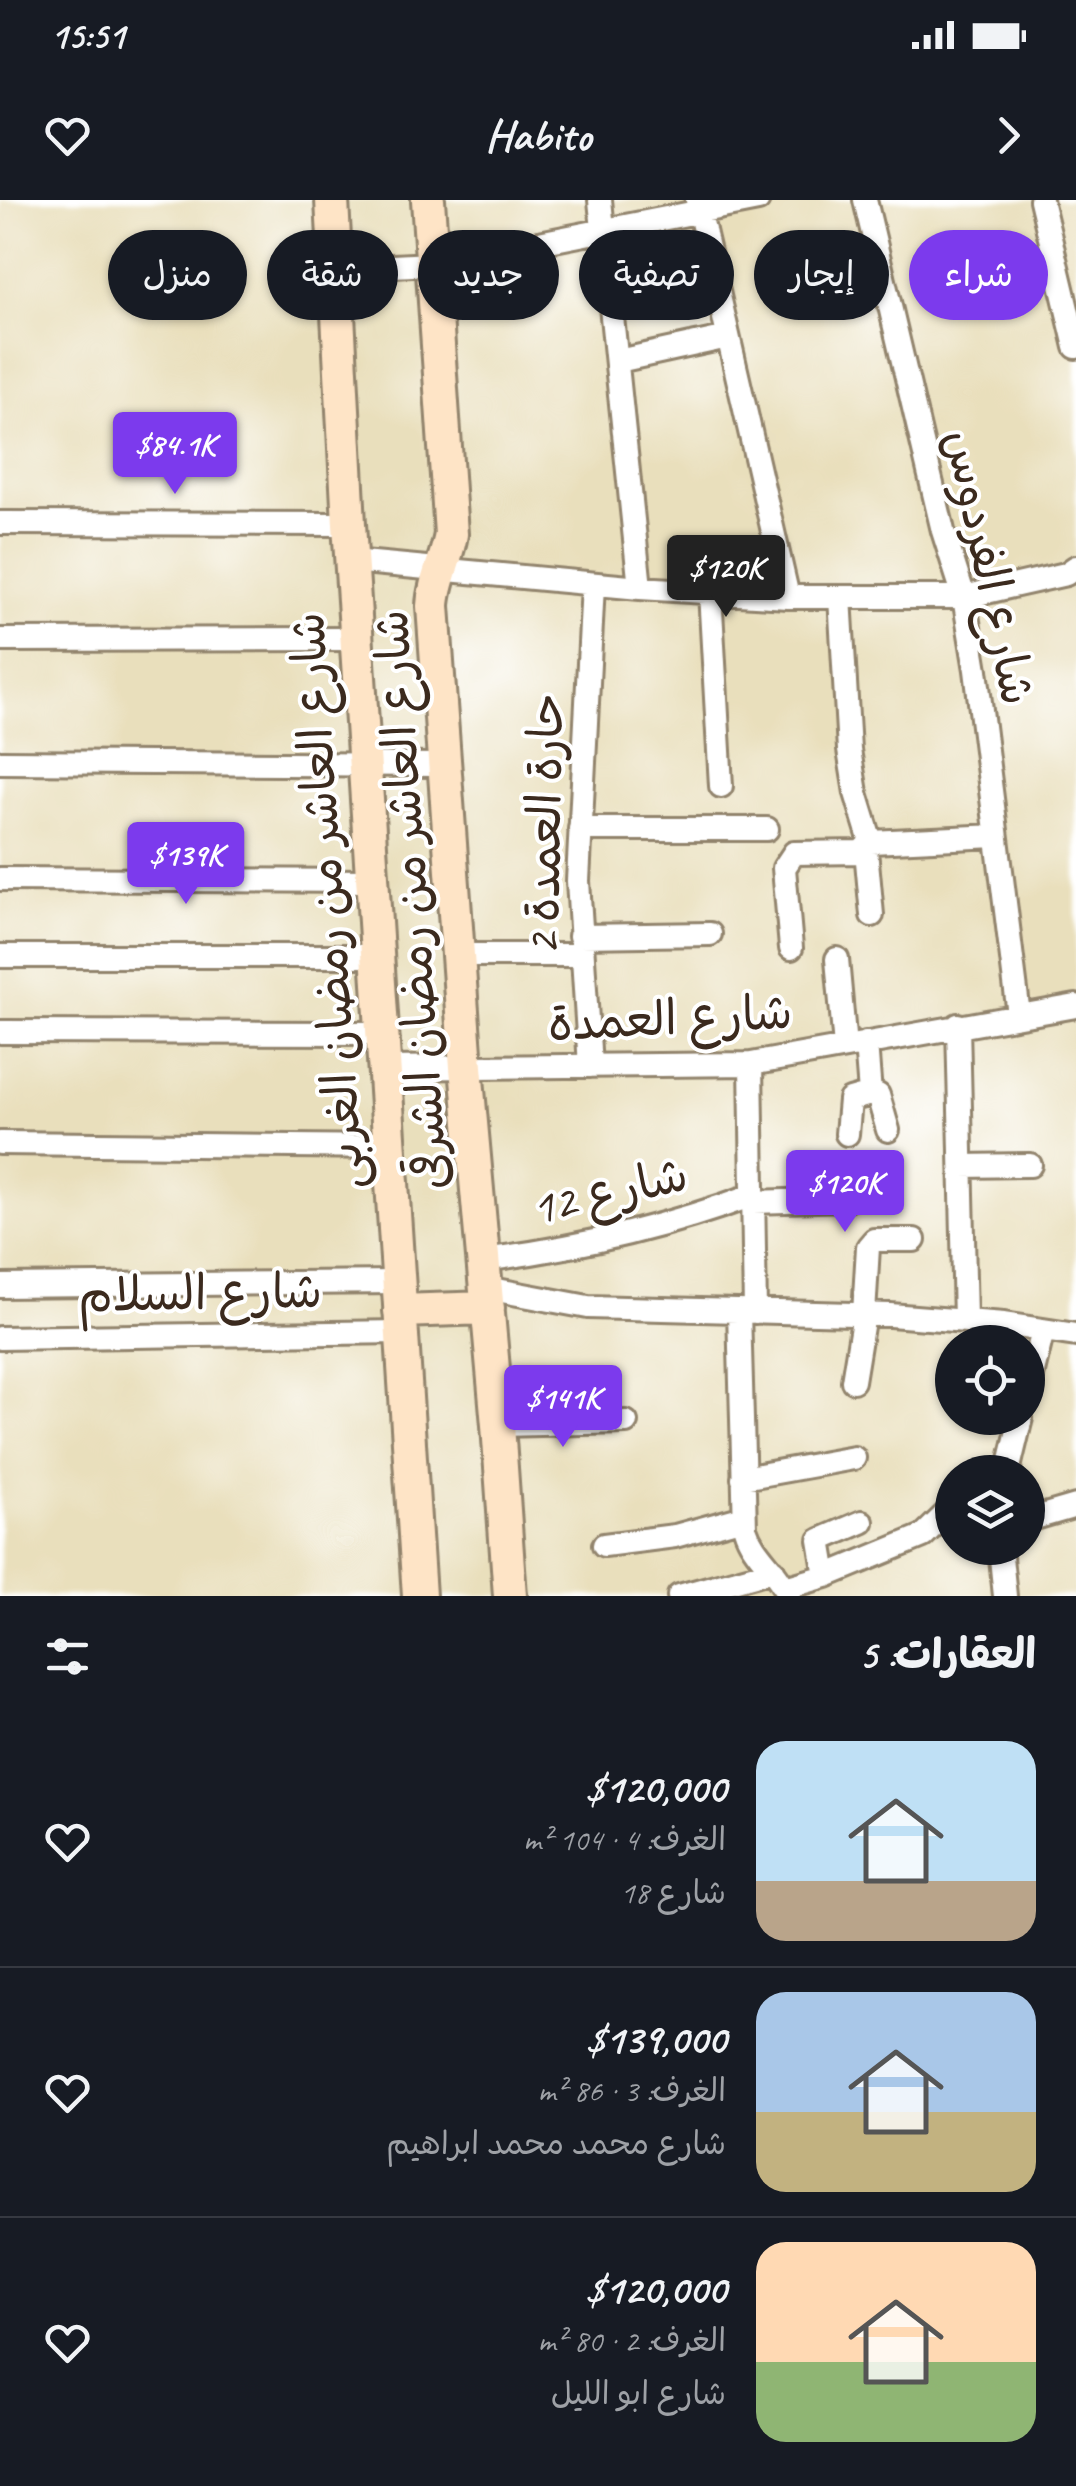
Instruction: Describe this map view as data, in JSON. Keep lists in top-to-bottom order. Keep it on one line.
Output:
{"streets":{"street":["شارع الفردوس","حارة العمدة 2","شارع العاشر من رمضان الشرقى","شارع العاشر من رمضان الغربى","شارع العمدة","شارع 12","شارع السلام"]},"crossings":[["شارع الفردوس","شارع العمدة"],["حارة العمدة 2","شارع العمدة"],["شارع العاشر من رمضان الشرقى","شارع العمدة"],["شارع العاشر من رمضان الشرقى","شارع 12"],["شارع العاشر من رمضان الغربى","شارع العمدة"],["شارع العاشر من رمضان الغربى","شارع السلام"]],"page":{"status":"15:51","header":"Habito","chip":["شراء","إيجار","تصفية","جديد","شقة","منزل"],"price":["$84.1K","$120K","$139K","$120K","$141K"],"heading":"العقارات: 5","list":[{"name":"$120,000","note":"الغرف: 4 · 104 m² · شارع 18"},{"name":"$139,000","note":"الغرف: 3 · 86 m² · شارع محمد محمد ابراهيم"},{"name":"$120,000","note":"الغرف: 2 · 80 m² · شارع ابو الليل"}]}}
